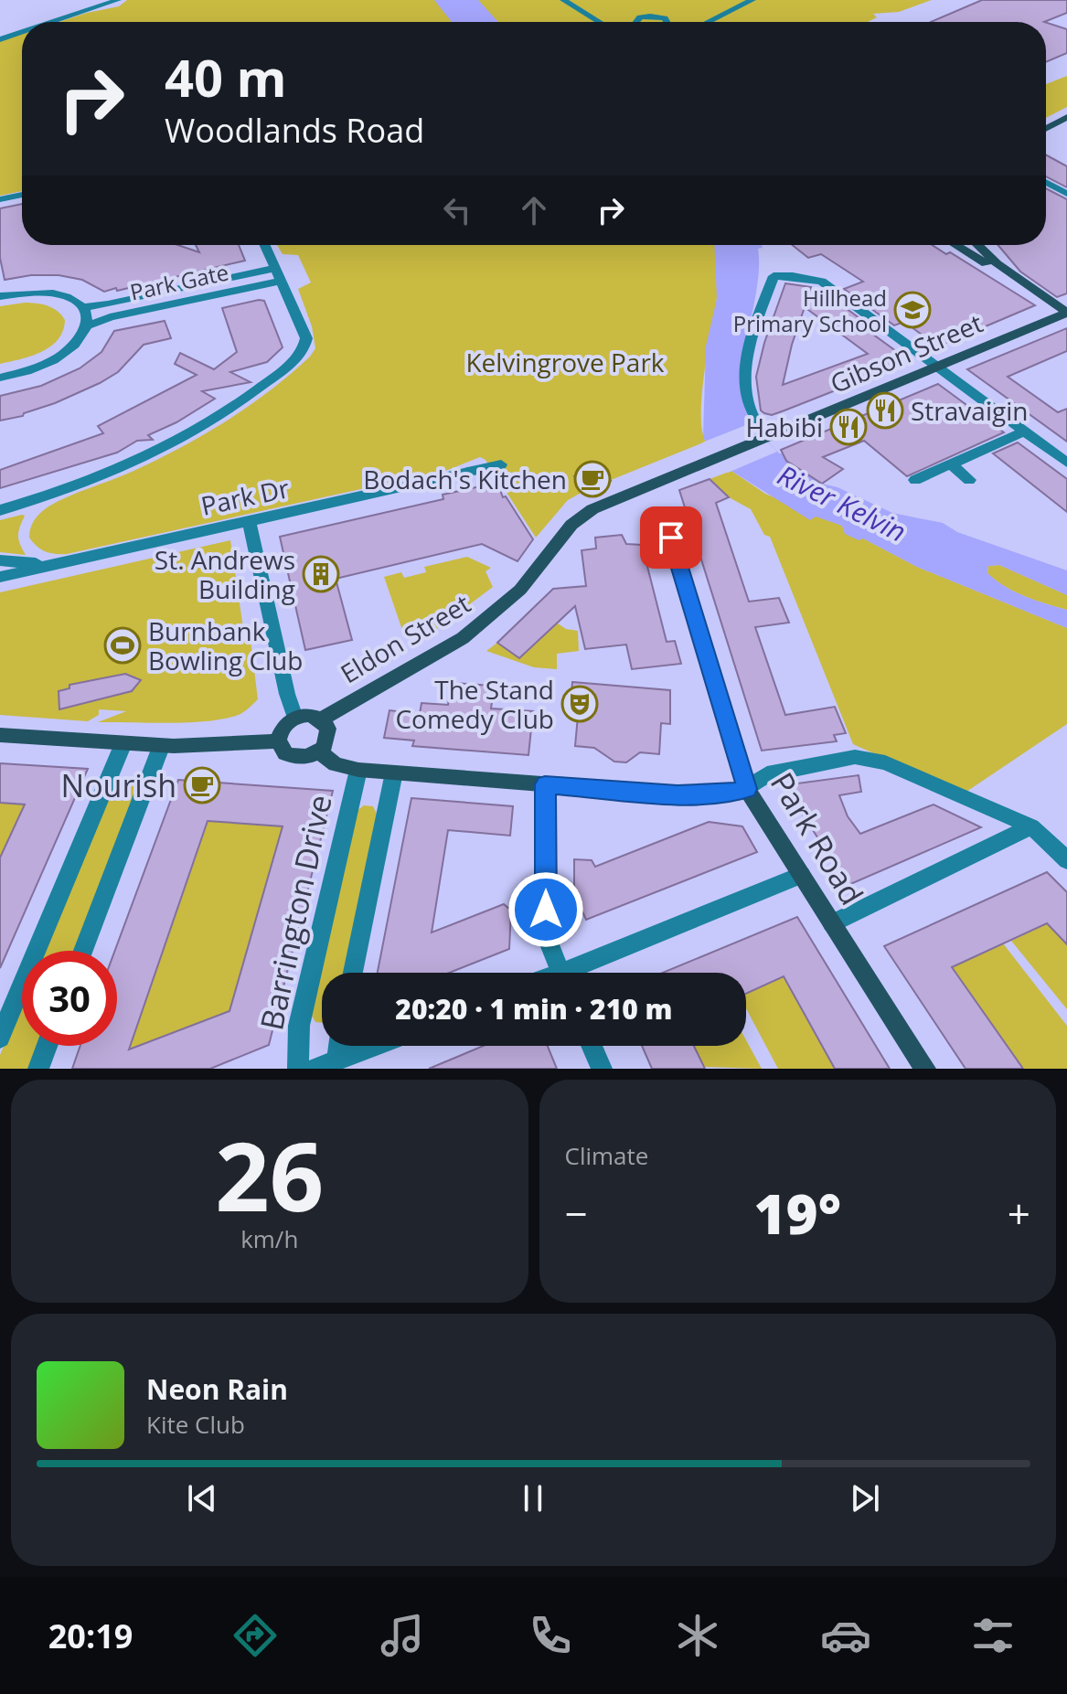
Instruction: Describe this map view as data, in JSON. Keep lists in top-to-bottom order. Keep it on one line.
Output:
{"streets":{"street":["Park Gate","Gibson Street","Park Dr","Eldon Street","Park Road","Barrington Drive"]},"crossings":[["Gibson Street","Eldon Street"]],"water":["River Kelvin"],"parks":["Kelvingrove Park"],"places":{"school or university":["Hillhead Primary School"],"restaurant":["Stravaigin","Habibi"],"cafe":["Bodach's Kitchen","Nourish"],"building":["St. Andrews Building"],"sports":["Burnbank Bowling Club"],"theatre":["The Stand Comedy Club"]},"page":{"turn":["40 m","Woodlands Road"],"limit":"30","trip":"20:20 · 1 min · 210 m","tile":[["26","km/h"],"Climate"],"heat":["−","19°","+"],"song":["Neon Rain","Kite Club"],"tabs":"20:19"}}
